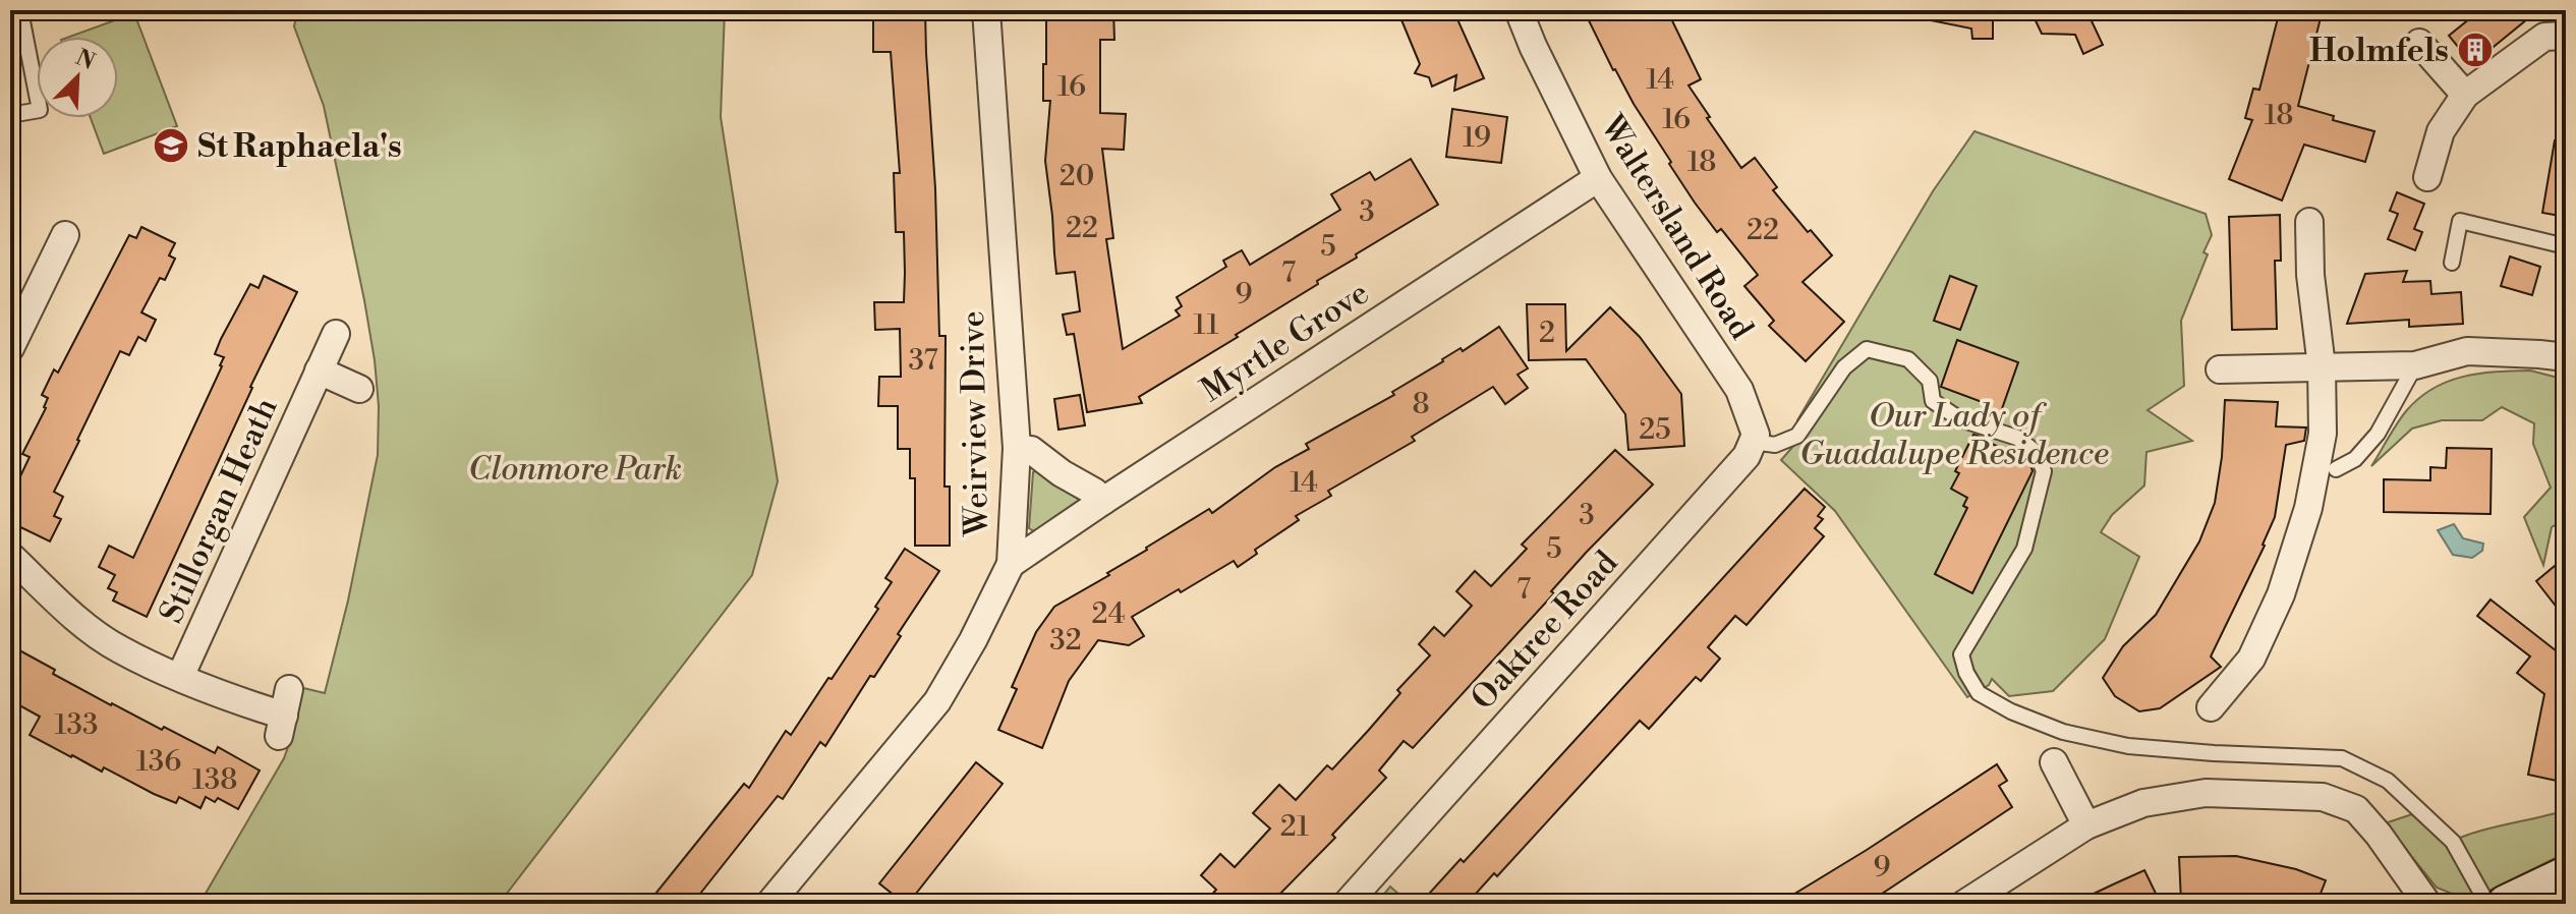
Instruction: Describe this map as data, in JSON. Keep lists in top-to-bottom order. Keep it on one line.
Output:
{"streets":{"street":["Waltersland Road","Myrtle Grove","Weirview Drive","Stillorgan Heath","Oaktree Road"]},"crossings":[["Waltersland Road","Myrtle Grove"],["Waltersland Road","Oaktree Road"],["Myrtle Grove","Weirview Drive"]],"parks":["Our Lady of Guadalupe Residence","Clonmore Park"],"places":{"building":["Holmfels"],"school or university":["St Raphaela's"]},"house_numbers":["14","16","18","16","19","18","20","3","22","22","5","7","9","11","2","37","8","25","14","3","5","7","24","32","133","136","138","21","9"],"north":"top right"}
